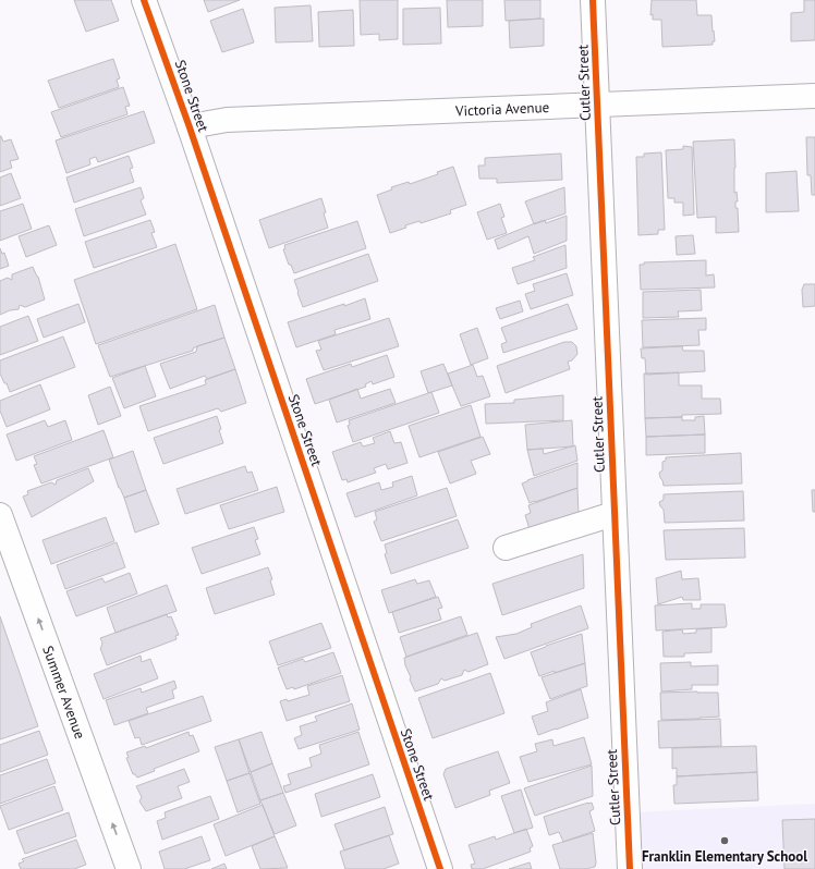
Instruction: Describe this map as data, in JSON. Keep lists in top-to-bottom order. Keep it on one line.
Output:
{"streets":{"street":["Cutler Street","Stone Street","Victoria Avenue","Summer Avenue"]},"crossings":[["Cutler Street","Victoria Avenue"],["Stone Street","Victoria Avenue"]],"one_way":["Summer Avenue"],"places":["Franklin Elementary School"]}
